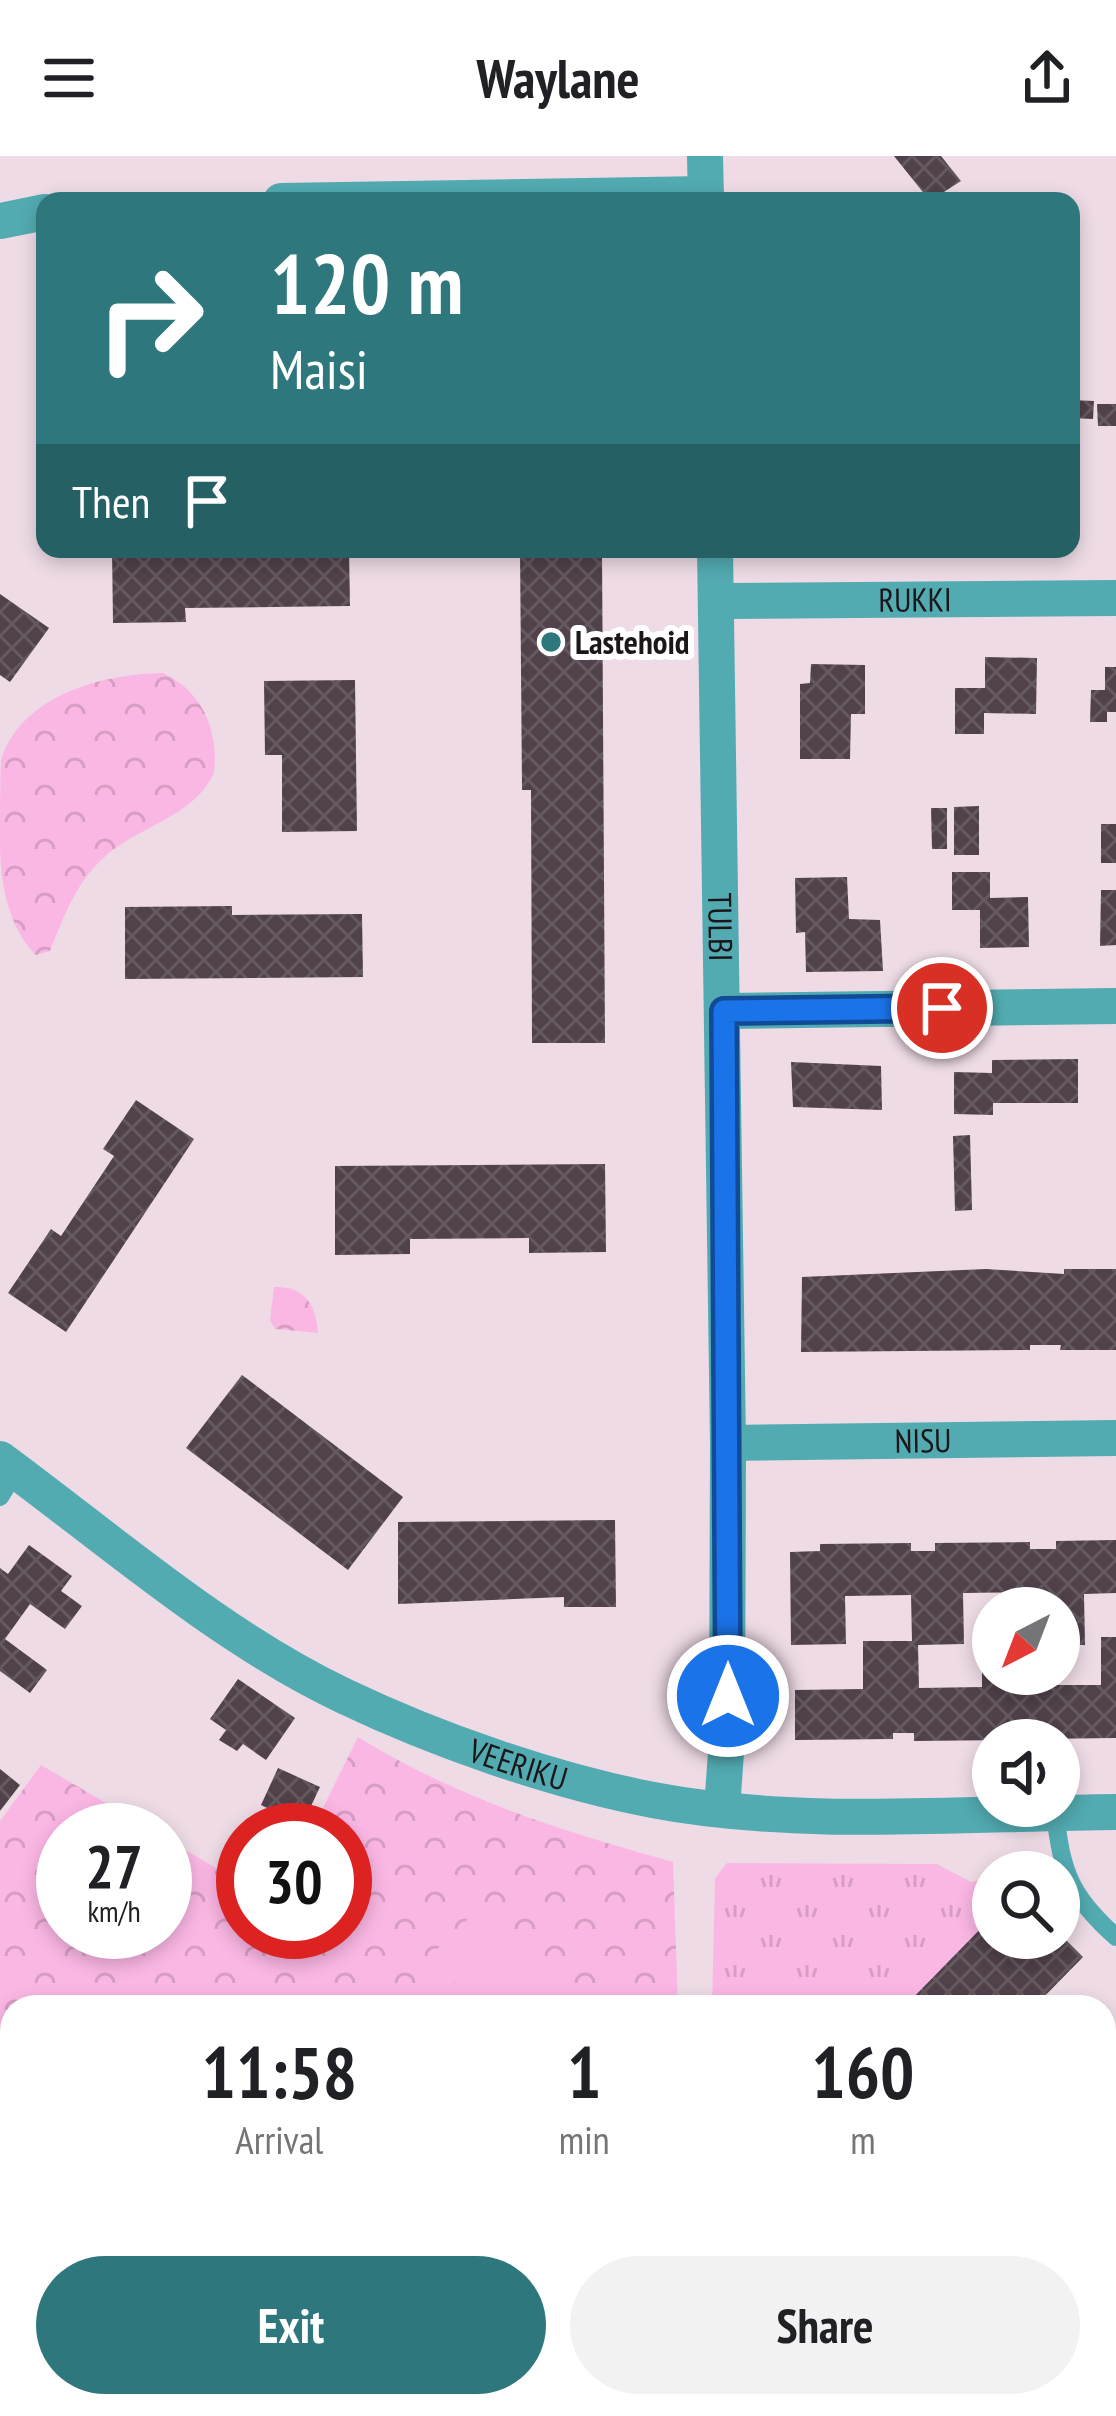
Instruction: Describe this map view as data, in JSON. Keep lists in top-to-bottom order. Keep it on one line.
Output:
{"streets":{"street":["RUKKI","TULBI","NISU","VEERIKU"]},"crossings":[["RUKKI","TULBI"],["TULBI","NISU"],["TULBI","VEERIKU"]],"places":["Lastehoid"],"north":"bottom left","page":{"header":"Waylane","turn":["120 m","Maisi"],"then":"Then","speed":"27 km/h","limit":"30","eta":["11:58","Arrival","1","min","160","m"],"buttons":["Exit","Share"]}}
